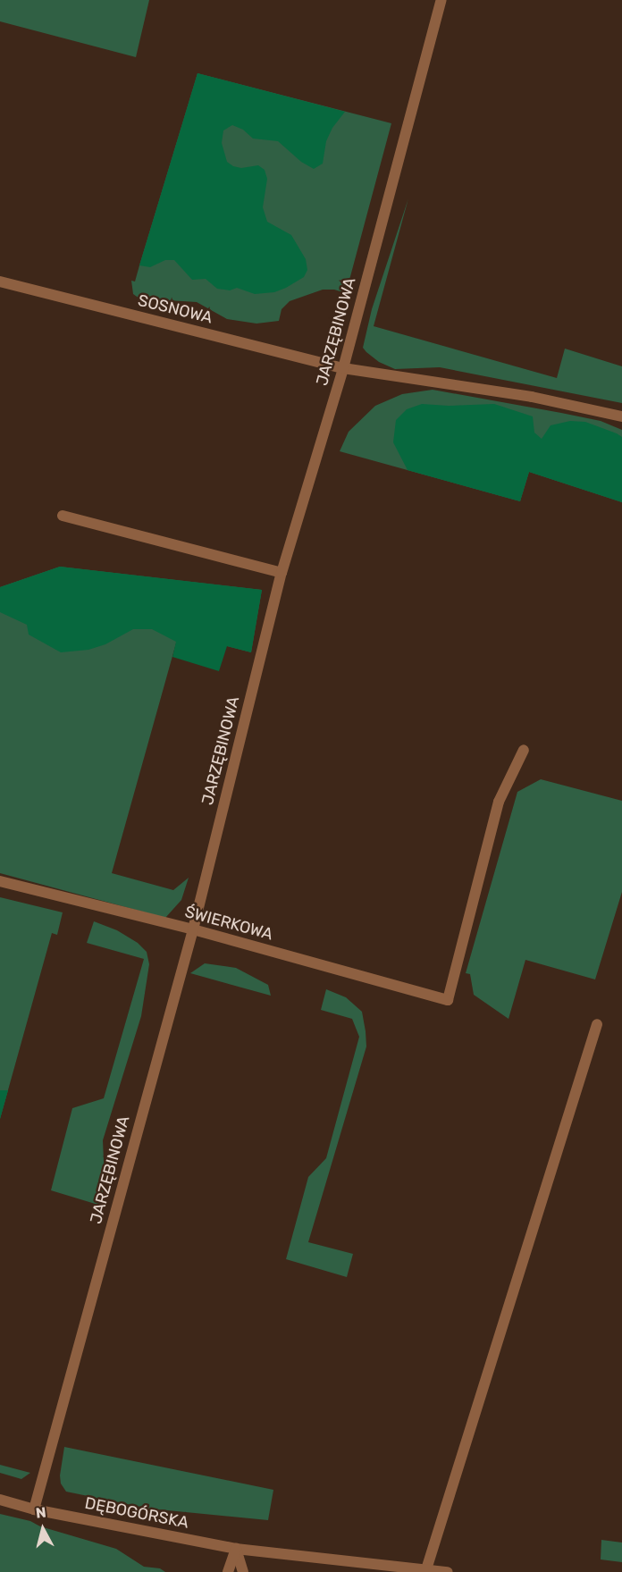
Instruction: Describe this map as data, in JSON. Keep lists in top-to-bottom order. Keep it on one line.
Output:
{"streets":{"street":["SOSNOWA","JARZĘBINOWA","ŚWIERKOWA","DĘBOGÓRSKA"]},"crossings":[["SOSNOWA","JARZĘBINOWA"],["JARZĘBINOWA","ŚWIERKOWA"],["JARZĘBINOWA","DĘBOGÓRSKA"]],"north":"top"}
